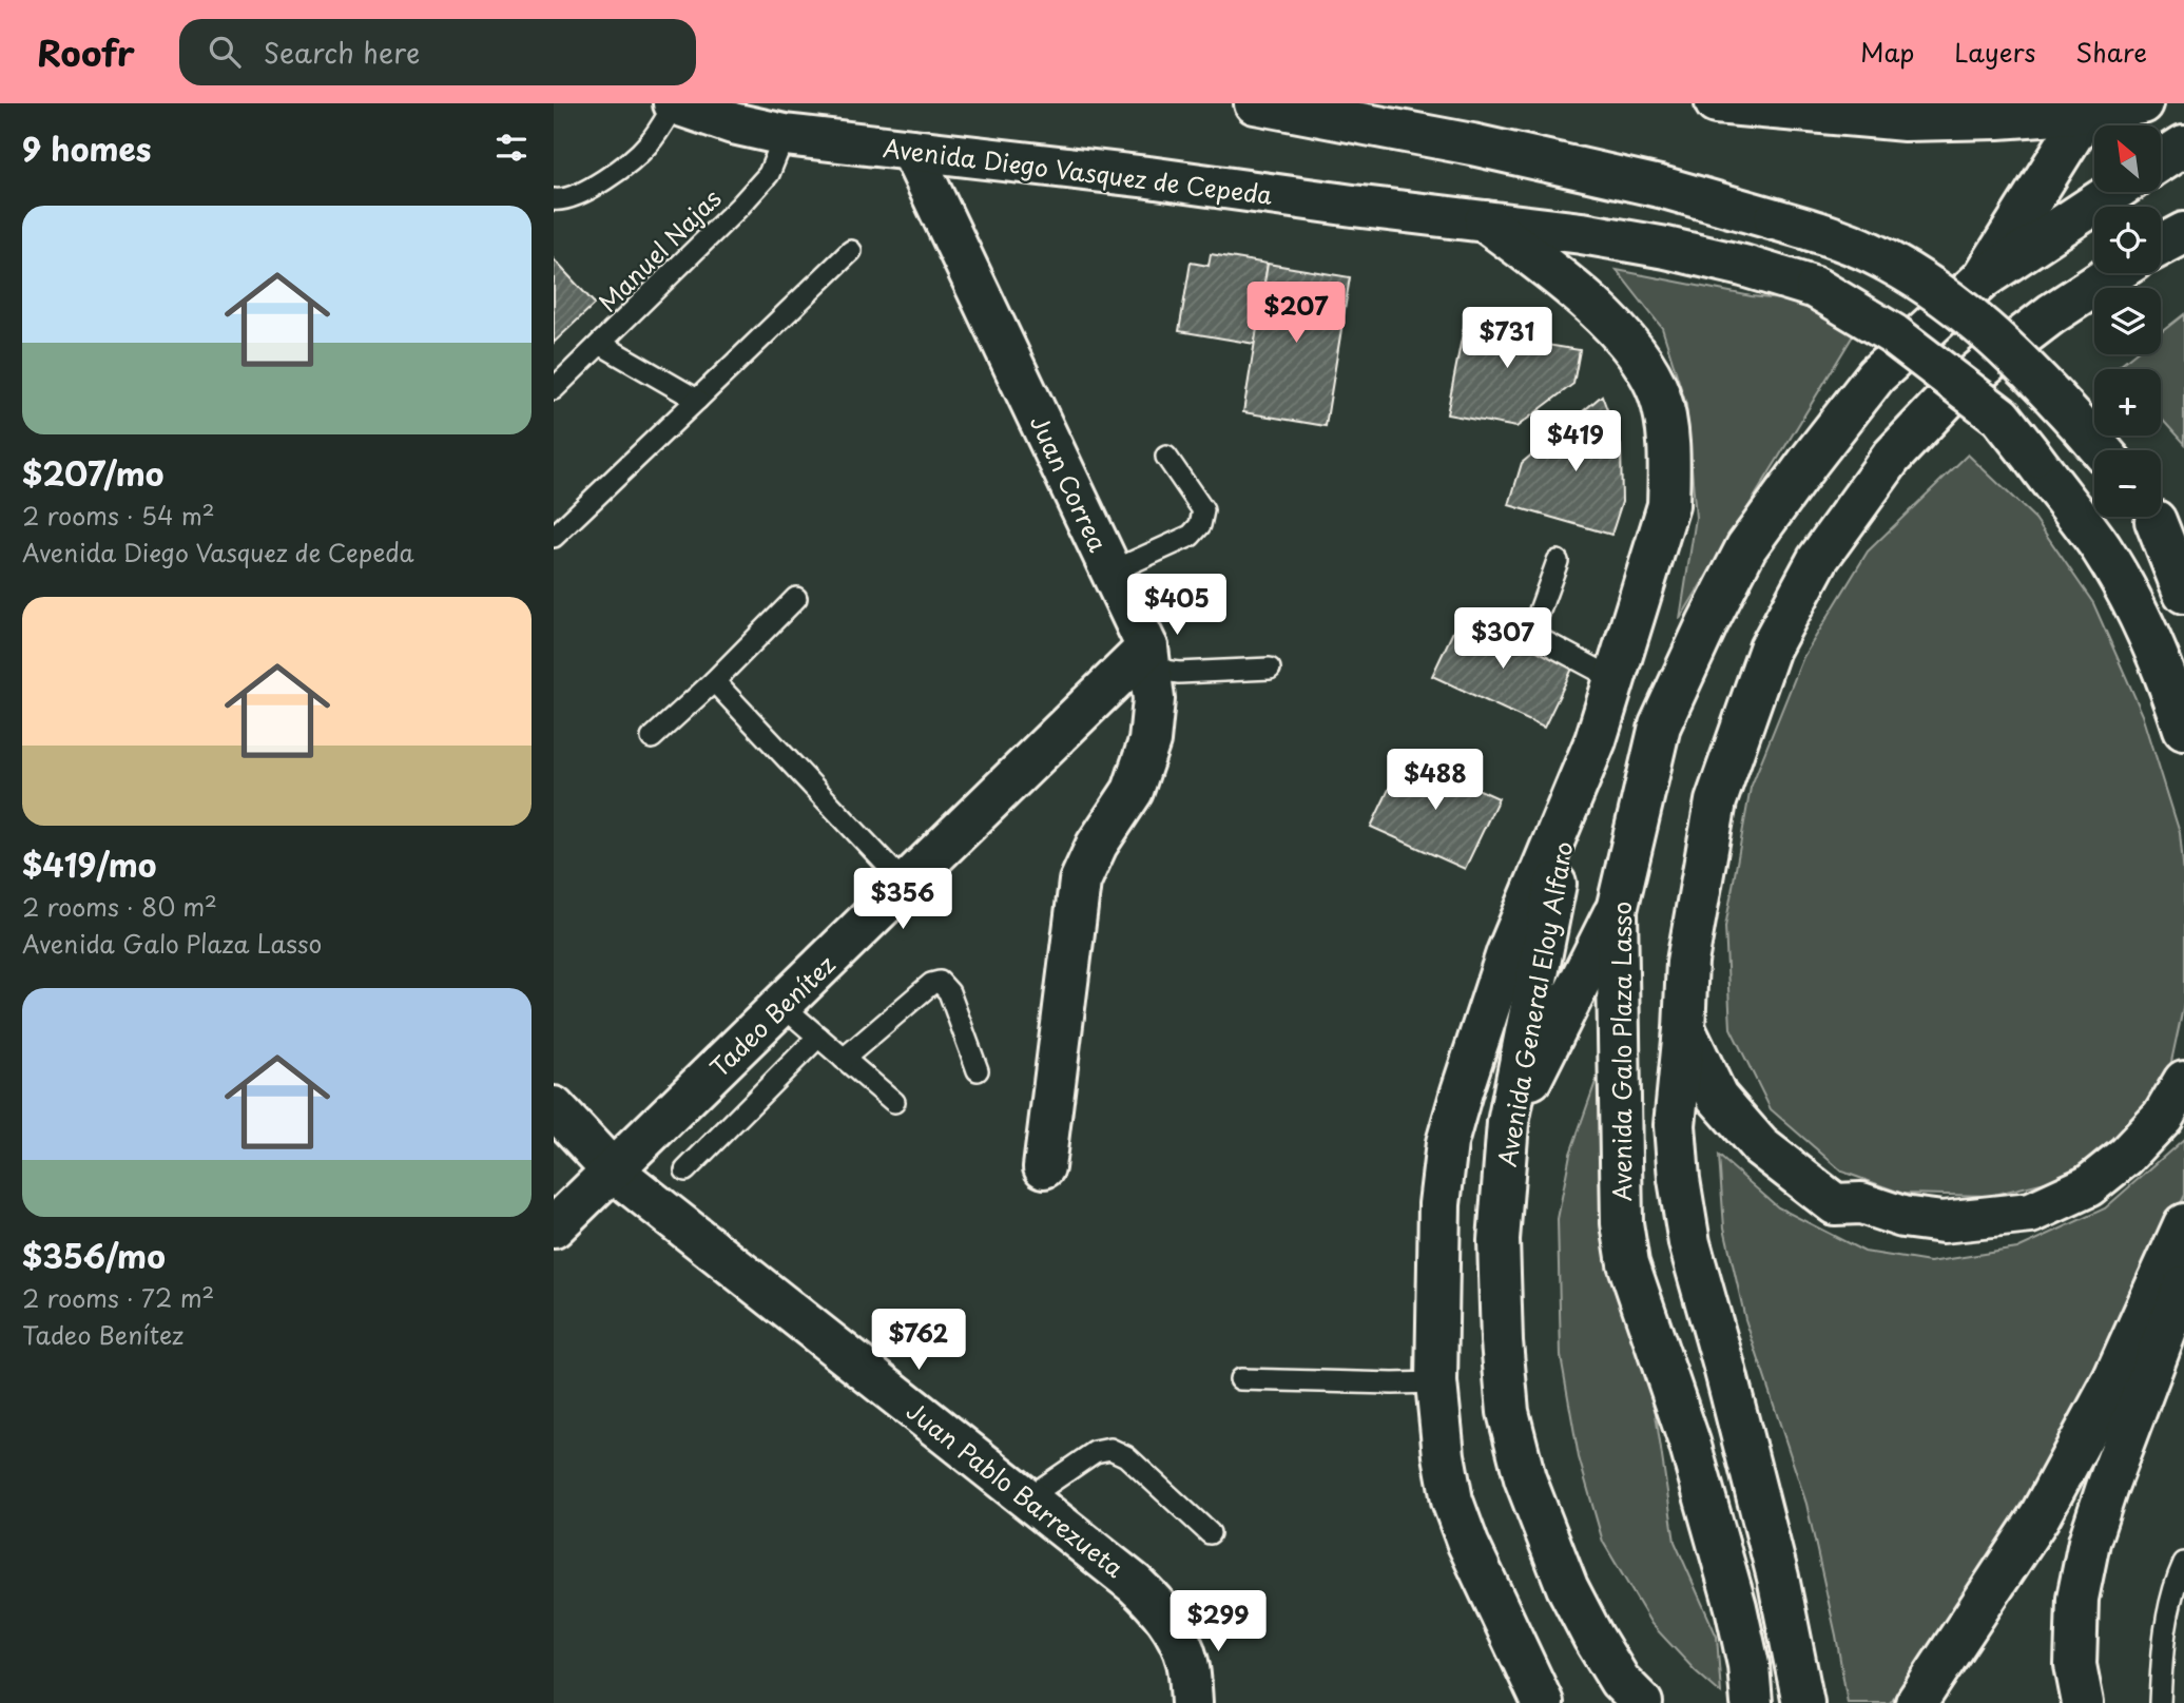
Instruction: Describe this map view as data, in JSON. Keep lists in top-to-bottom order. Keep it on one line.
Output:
{"streets":{"main road":["Avenida Diego Vasquez de Cepeda","Juan Correa","Avenida General Eloy Alfaro","Tadeo Benítez","Avenida Galo Plaza Lasso","Juan Pablo Barrezueta"],"lane":["Manuel Najas"]},"crossings":[["Avenida Diego Vasquez de Cepeda","Manuel Najas"],["Avenida Diego Vasquez de Cepeda","Juan Correa"],["Juan Correa","Tadeo Benítez"],["Tadeo Benítez","Juan Pablo Barrezueta"]],"north":"top left","page":{"header":"Roofr","search":"Search here","nav":["Map","Layers","Share"],"heading":"9 homes","map_buttons":["+","−"],"list":[{"name":"$207/mo","note":"2 rooms · 54 m² · Avenida Diego Vasquez de Cepeda"},{"name":"$419/mo","note":"2 rooms · 80 m² · Avenida Galo Plaza Lasso"},{"name":"$356/mo","note":"2 rooms · 72 m² · Tadeo Benítez"}],"price":["$207","$731","$419","$405","$307","$488","$356","$762","$299"]}}
